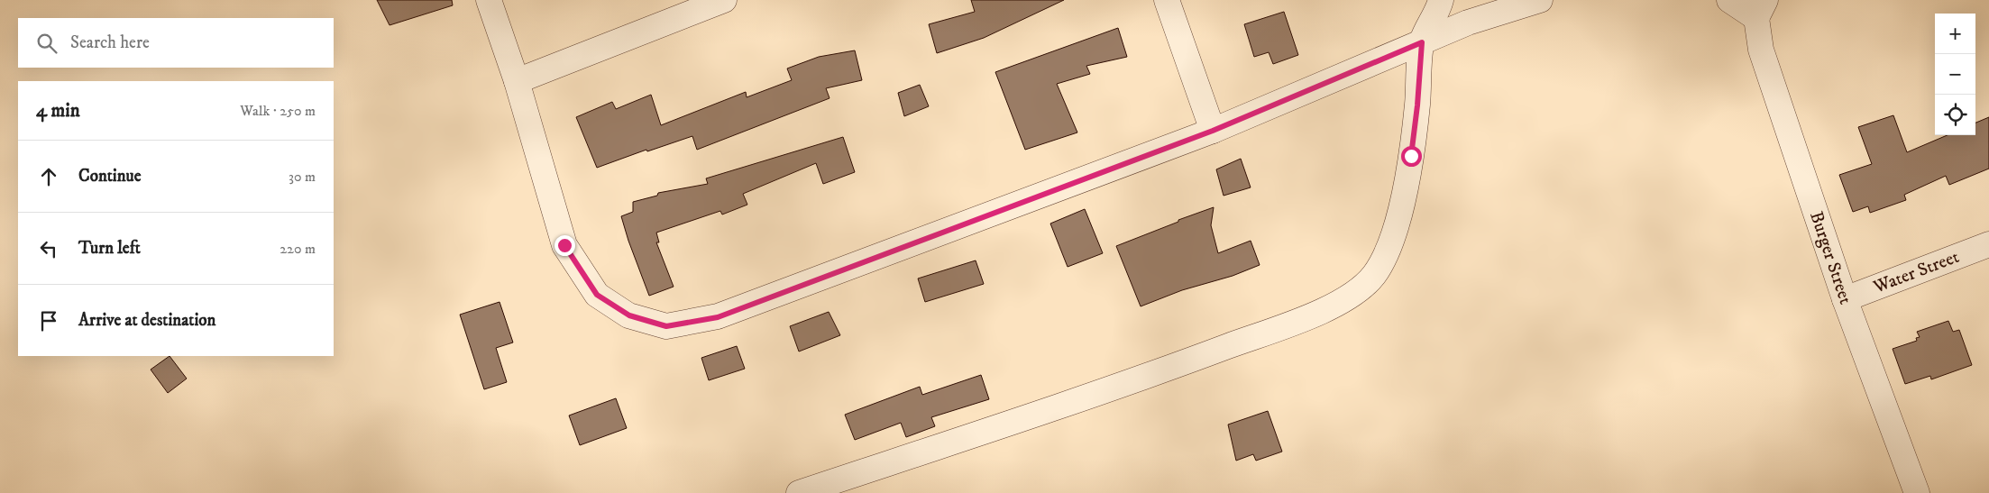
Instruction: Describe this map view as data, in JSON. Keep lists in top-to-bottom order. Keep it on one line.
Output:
{"streets":{"street":["Burger Street","Water Street"]},"crossings":[["Burger Street","Water Street"]],"page":{"map_buttons":["+","−"],"search":"Search here","heading":["4 min","Walk · 250 m"],"list":[["Continue","30 m"],["Turn left","220 m"],"Arrive at destination"]}}
